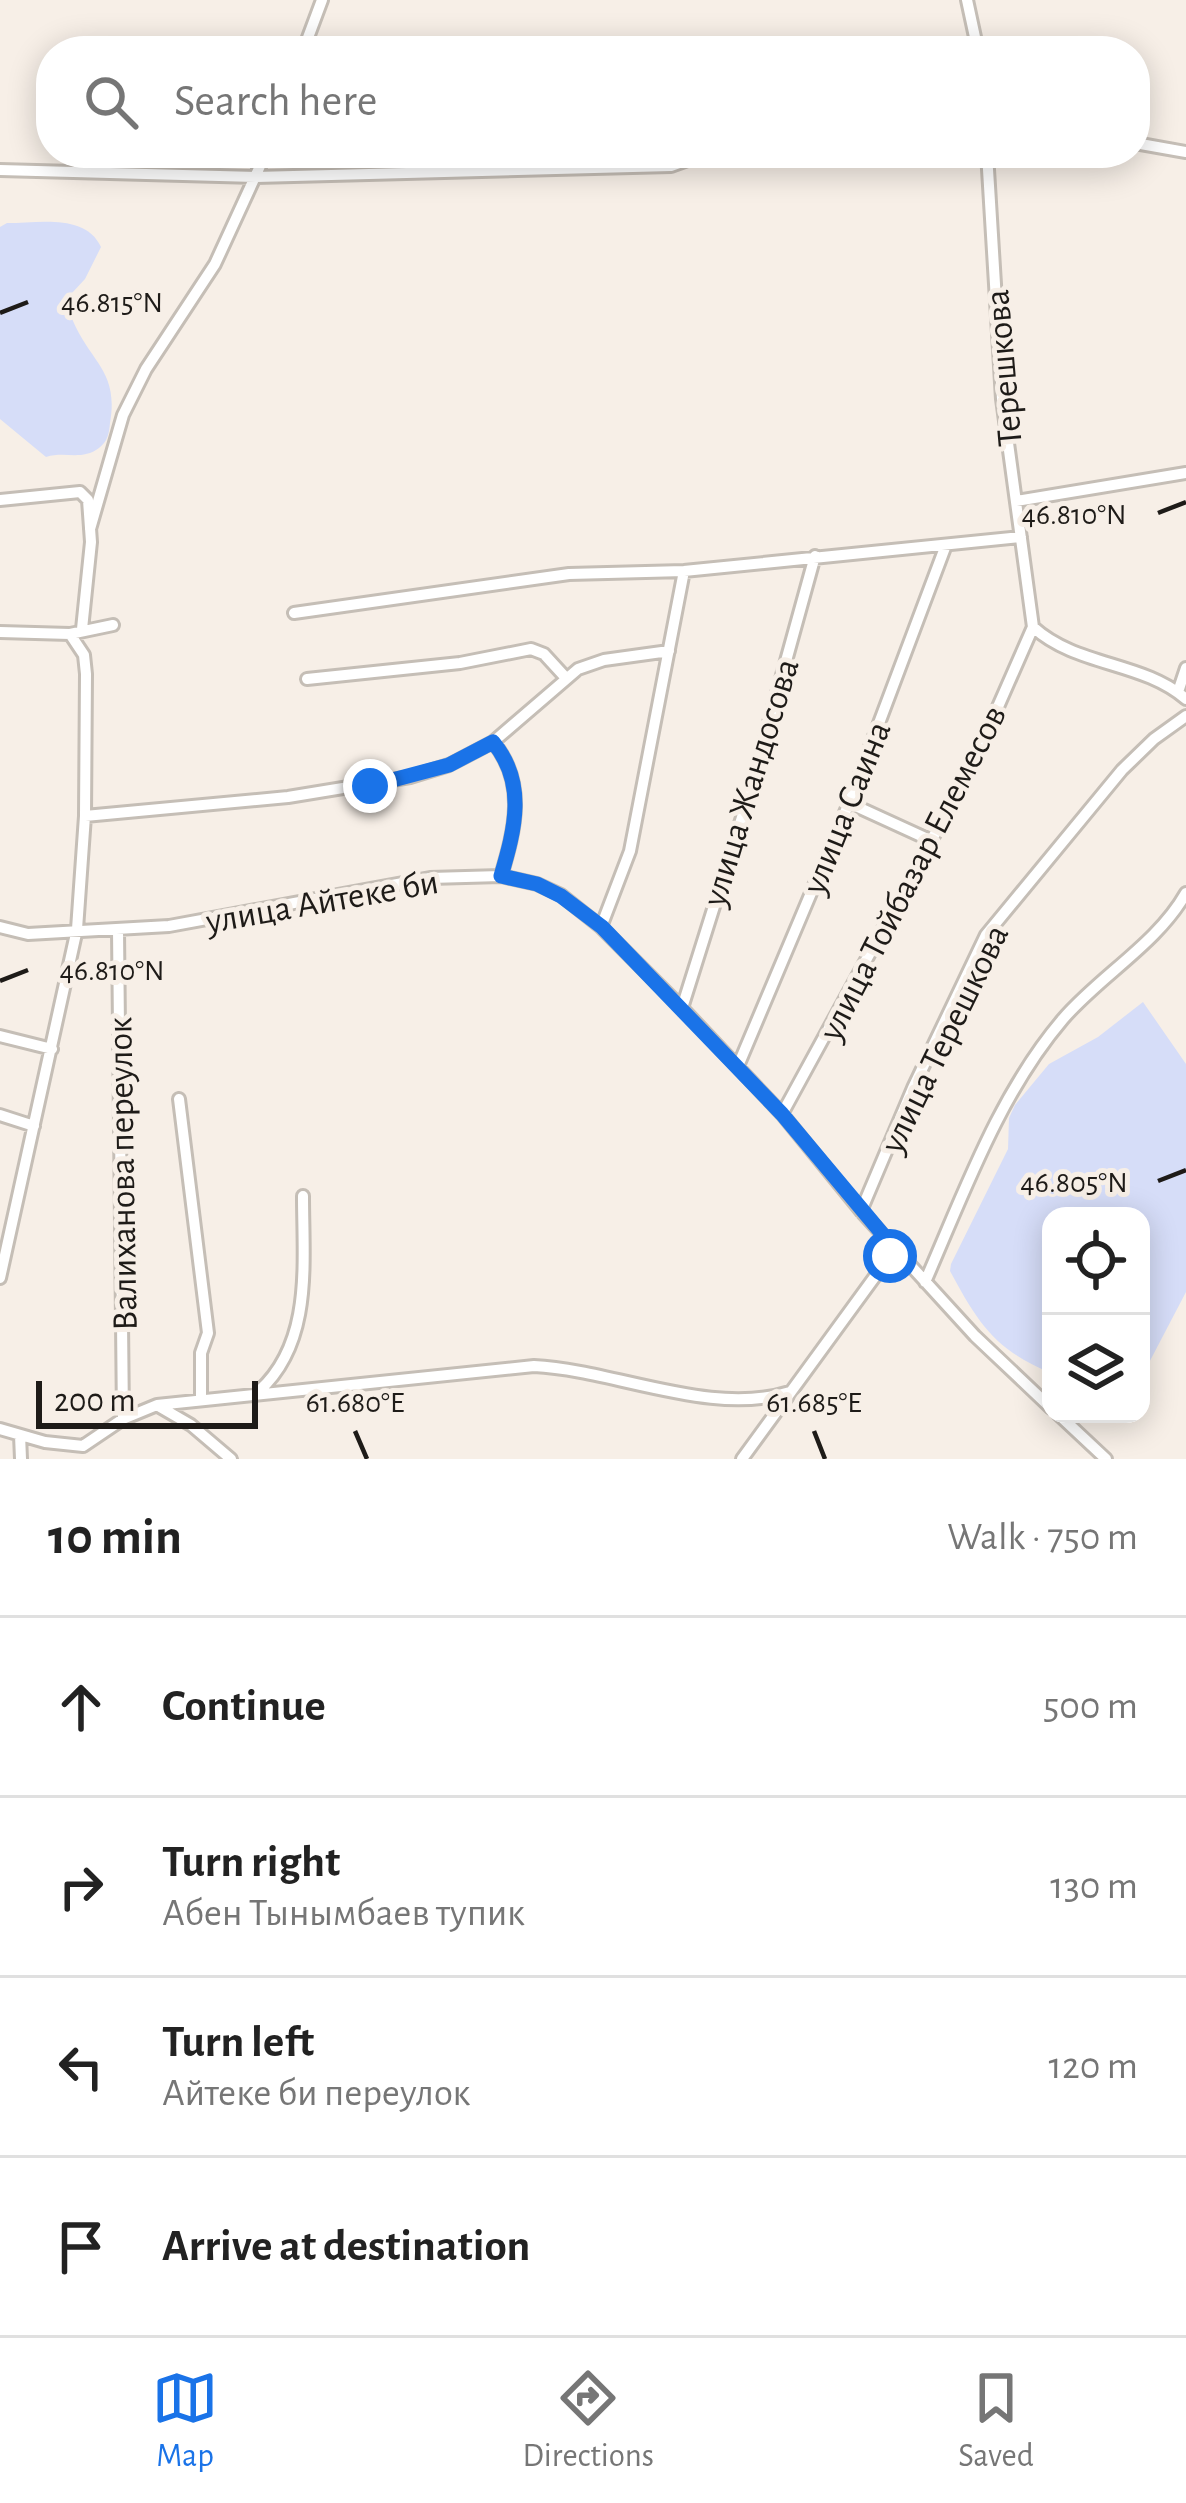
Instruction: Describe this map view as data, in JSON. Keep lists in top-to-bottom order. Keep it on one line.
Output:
{"streets":{"street":["Терешкова","улица Жандосова","улица Саина","улица Тойбазар Елемесов","улица Айтеке би","улица Терешкова","Валиханова переулок"]},"crossings":[["Терешкова","улица Тойбазар Елемесов"],["улица Жандосова","улица Айтеке би"],["улица Саина","улица Айтеке би"],["улица Тойбазар Елемесов","улица Айтеке би"],["улица Айтеке би","улица Терешкова"],["улица Айтеке би","Валиханова переулок"]],"scale_bar":"200 m","page":{"search":"Search here","scale":"200 m","heading":["10 min","Walk · 750 m"],"list":[["Continue","500 m"],["Turn right","Абен Тынымбаев тупик","130 m"],["Turn left","Айтеке би переулок","120 m"],"Arrive at destination"],"nav":["Map","Directions","Saved"]},"coordinates":["46.815°N","46.810°N","46.805°N","61.680°E","61.685°E"]}
